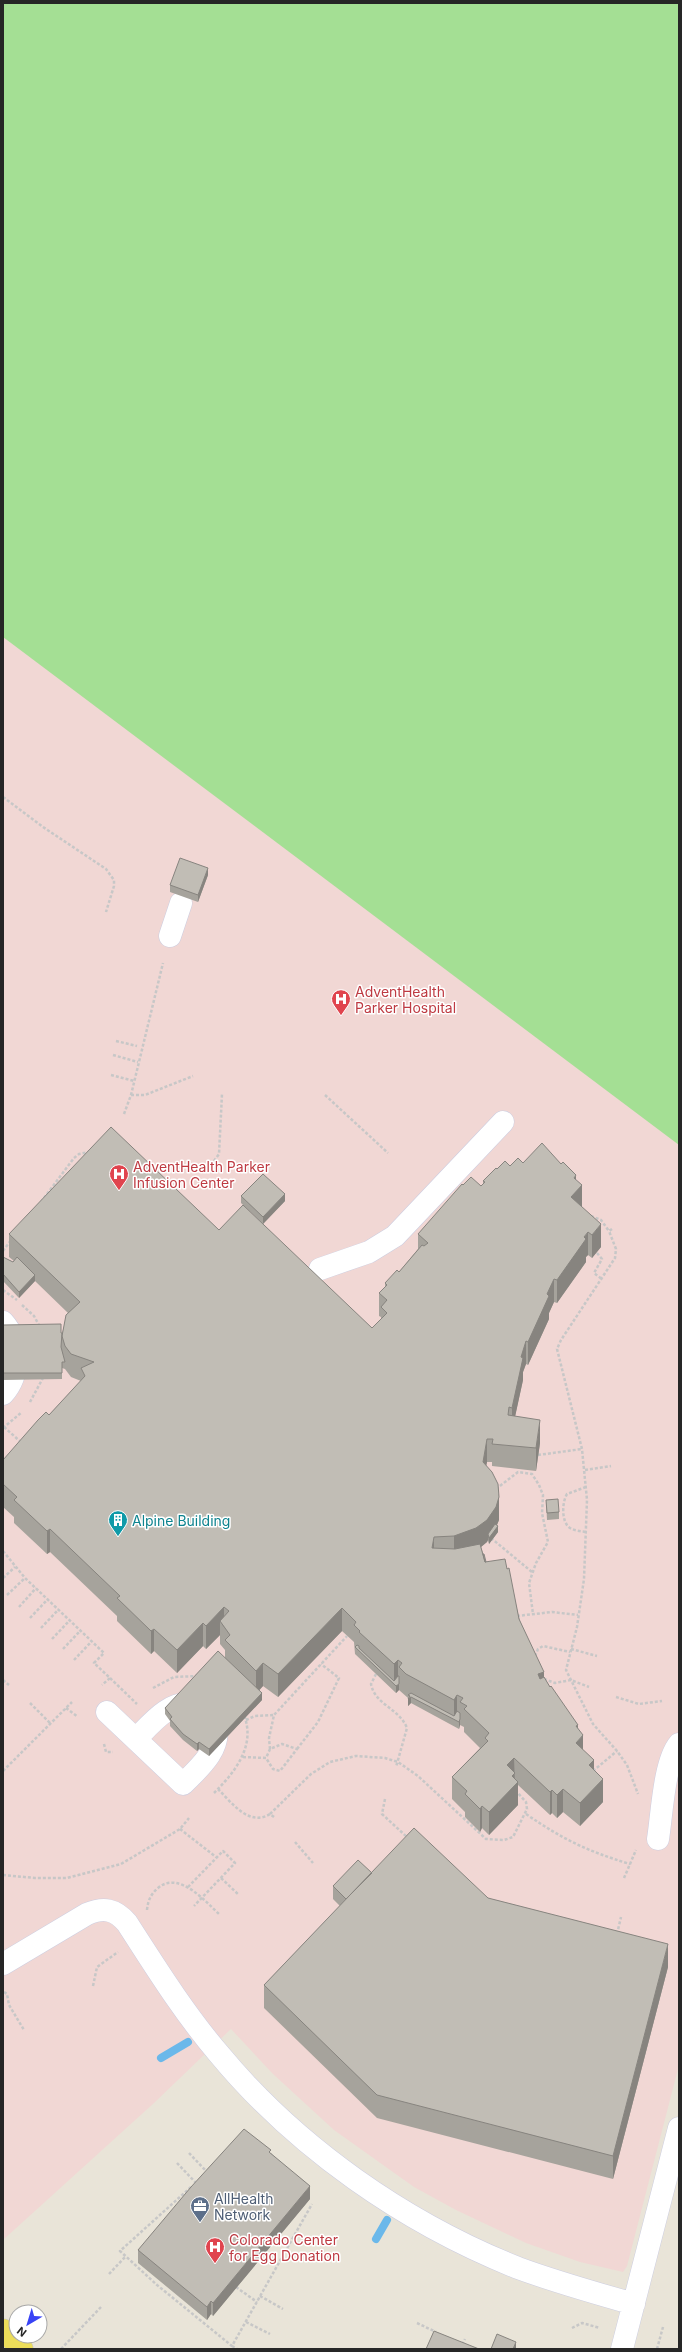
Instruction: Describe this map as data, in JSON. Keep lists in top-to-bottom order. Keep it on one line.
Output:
{"places":{"hospital":["AdventHealth Parker Hospital","AdventHealth Parker Infusion Center","Colorado Center for Egg Donation"],"building":["Alpine Building"],"office":["AllHealth Network"]},"north":"bottom left"}
